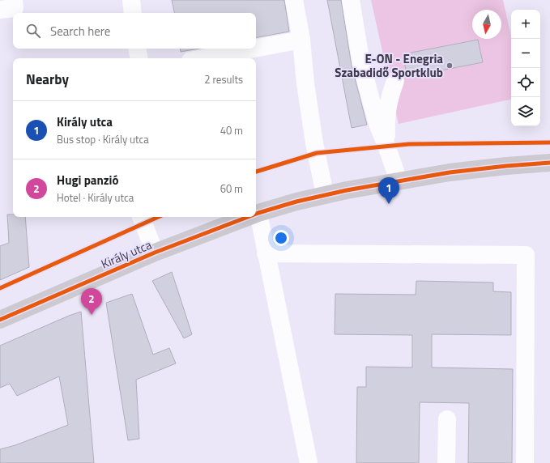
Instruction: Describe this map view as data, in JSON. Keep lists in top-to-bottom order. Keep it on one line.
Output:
{"streets":{"main road":["Király utca"]},"places":["E-ON - Enegria Szabadidő Sportklub"],"north":"bottom","page":{"map_buttons":["+","−"],"search":"Search here","heading":["Nearby","2 results"],"list":[{"mark":"1","name":"Király utca","note":"Bus stop · Király utca","value":"40 m"},{"mark":"2","name":"Hugi panzió","note":"Hotel · Király utca","value":"60 m"}],"pins":["1","2"]}}
